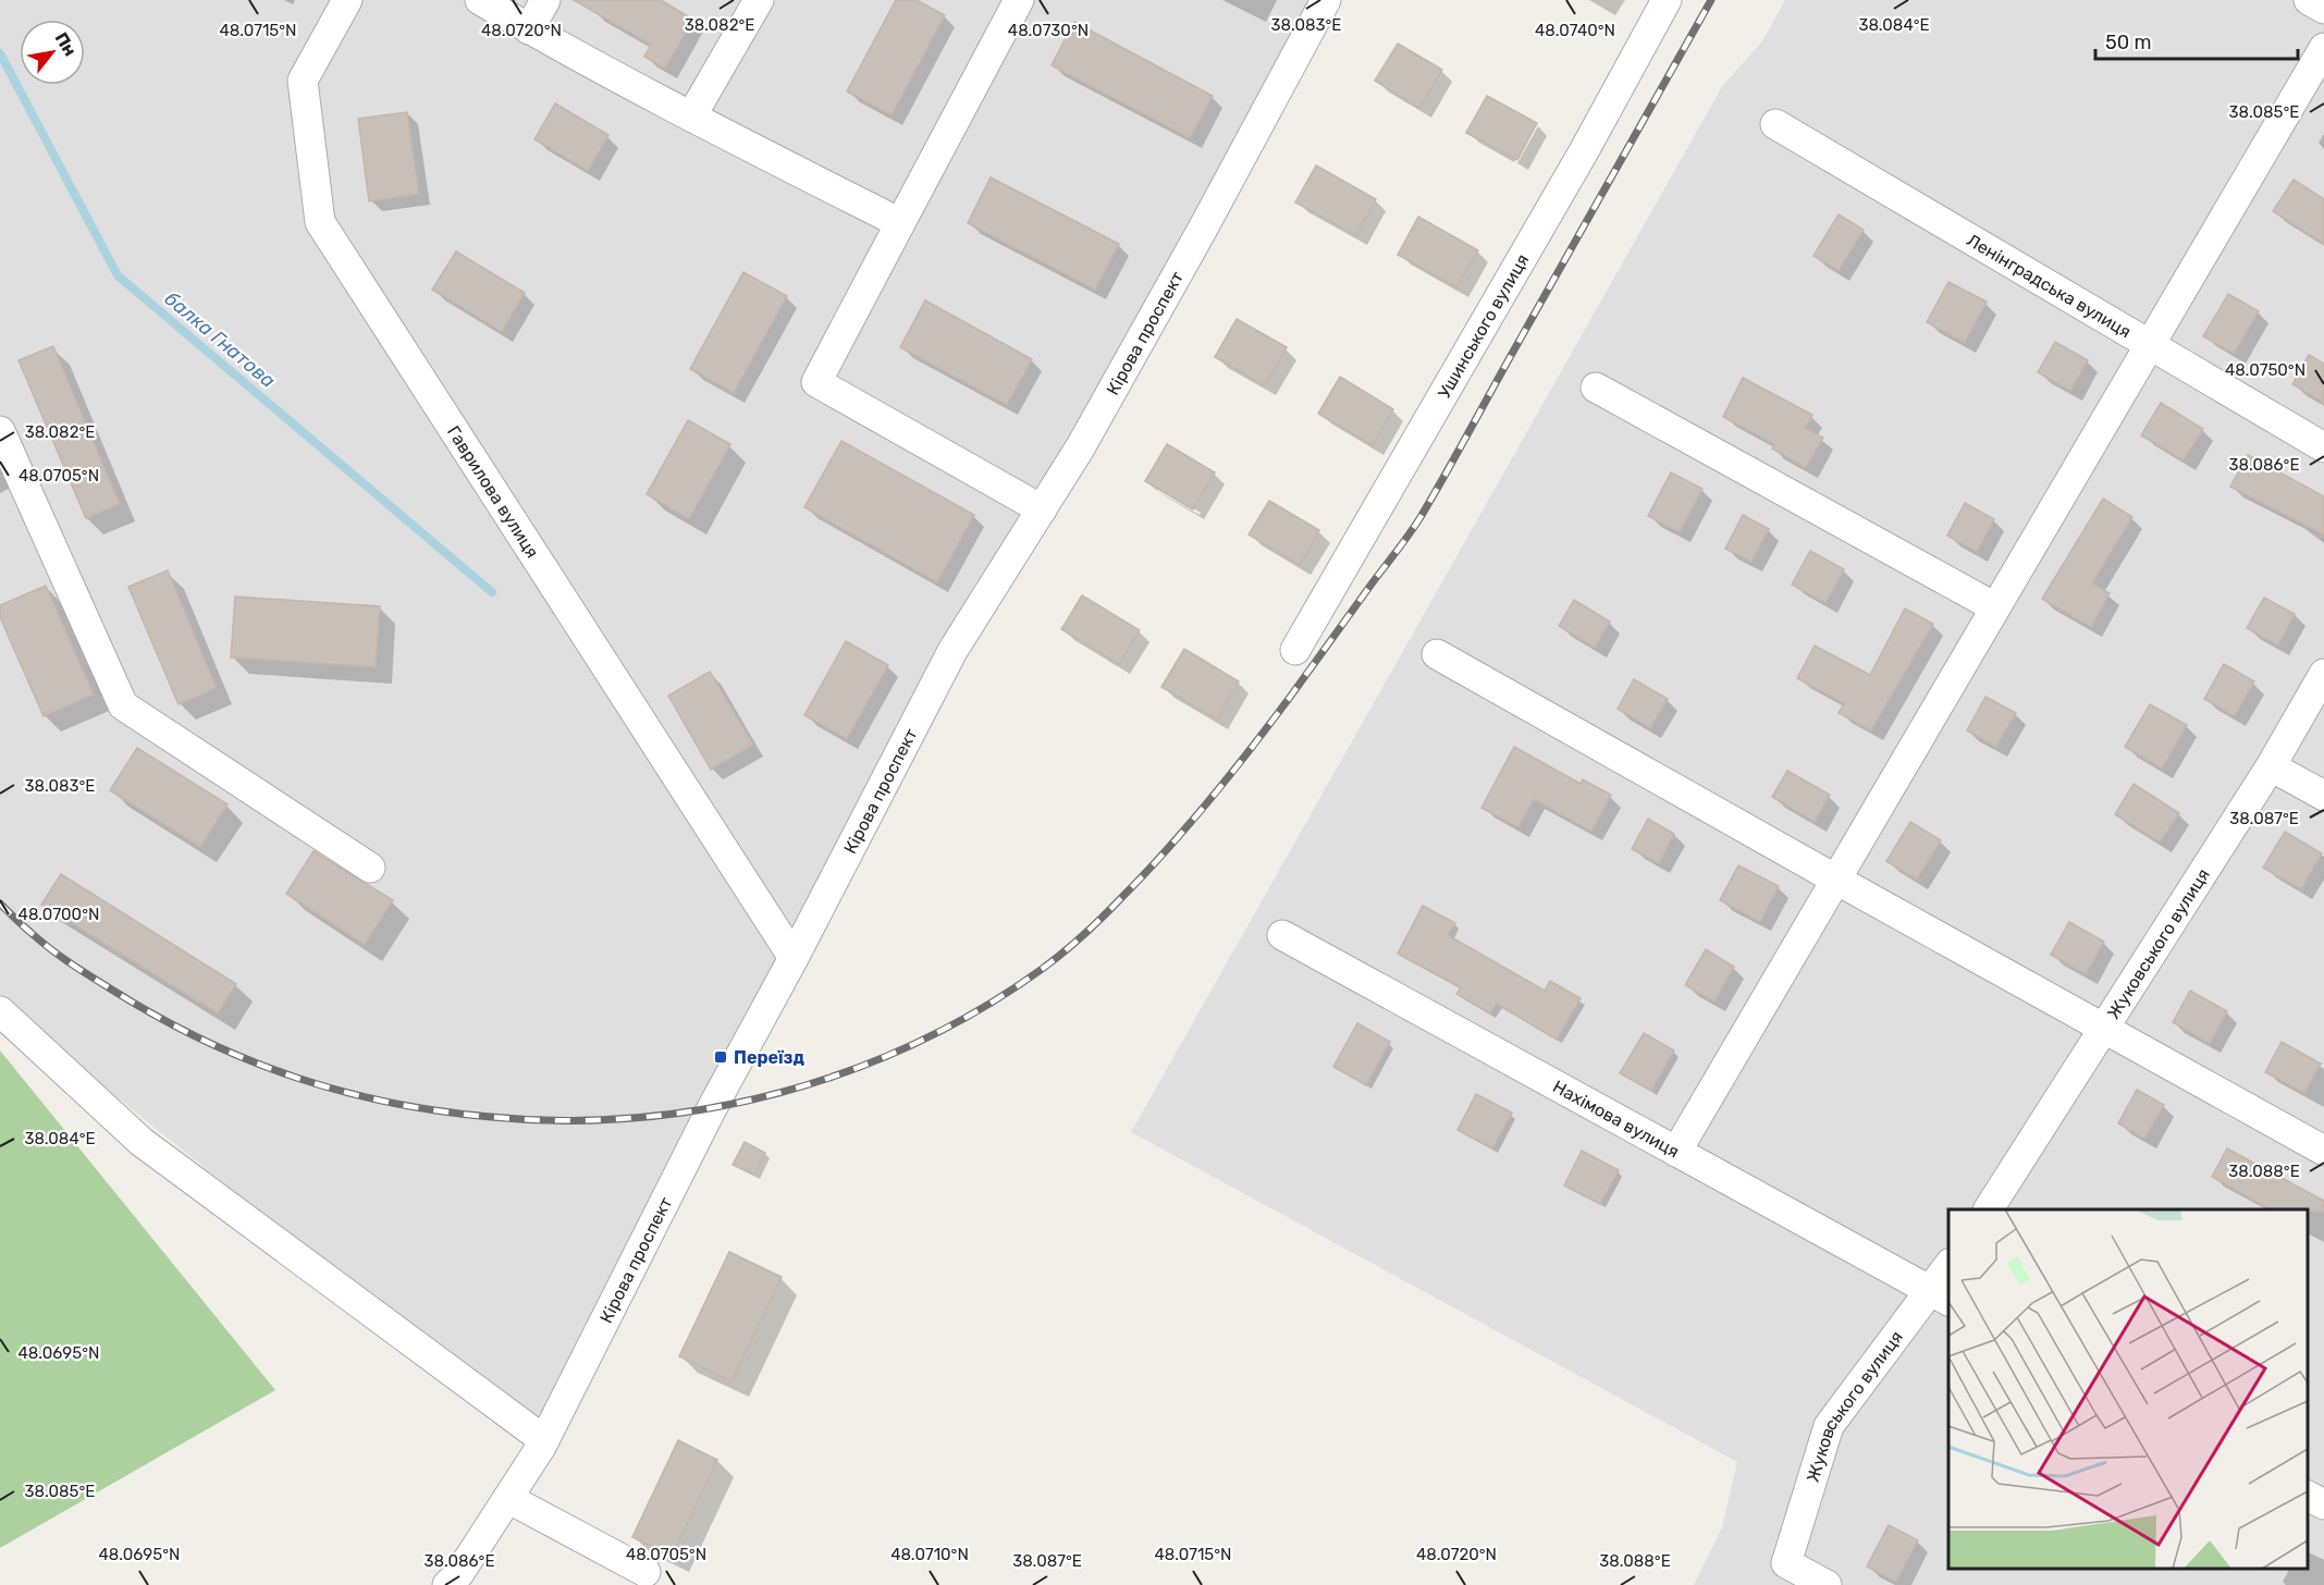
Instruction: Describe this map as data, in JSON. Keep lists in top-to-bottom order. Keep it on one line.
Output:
{"streets":{"street":["Ленінградська вулиця","Ушинського вулиця","Кірова проспект","Гаврилова вулиця","Жуковського вулиця","Нахімова вулиця"]},"crossings":[["Кірова проспект","Гаврилова вулиця"],["Жуковського вулиця","Нахімова вулиця"]],"water":["балка Гнатова"],"places":{"transit":["Переїзд"]},"scale_bar":"50 m","north":"top right","coordinates":["38.082°E","38.083°E","38.084°E","48.0715°N","48.0720°N","48.0730°N","48.0740°N","38.085°E","48.0750°N","38.086°E","48.0705°N","38.087°E","48.0700°N","38.088°E","48.0695°N","48.0710°N"]}
